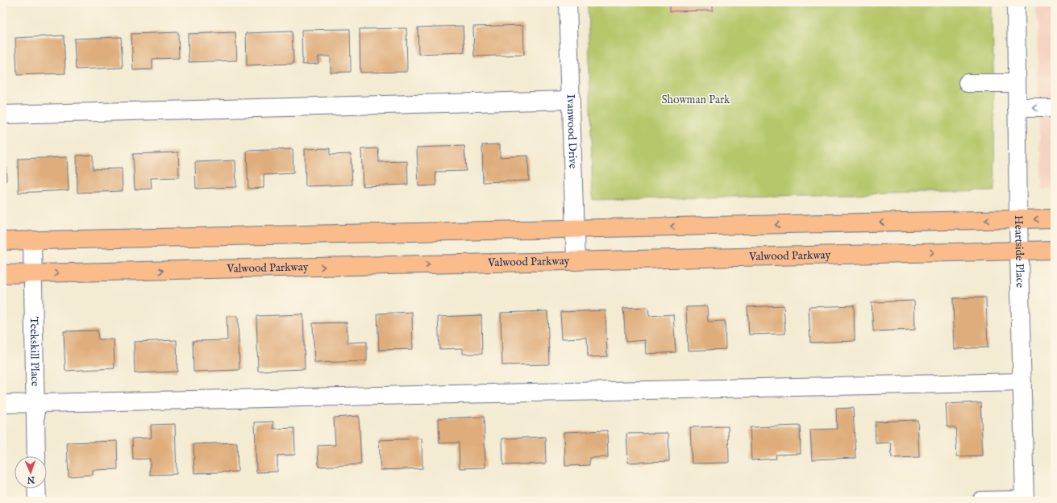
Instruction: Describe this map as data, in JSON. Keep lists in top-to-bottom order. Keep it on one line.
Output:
{"streets":{"main road":["Valwood Parkway"],"street":["Ivanwood Drive","Heartside Place","Teekskill Place"]},"crossings":[["Ivanwood Drive","Valwood Parkway"],["Heartside Place","Valwood Parkway"],["Valwood Parkway","Teekskill Place"]],"parks":["Showman Park"],"north":"bottom"}
